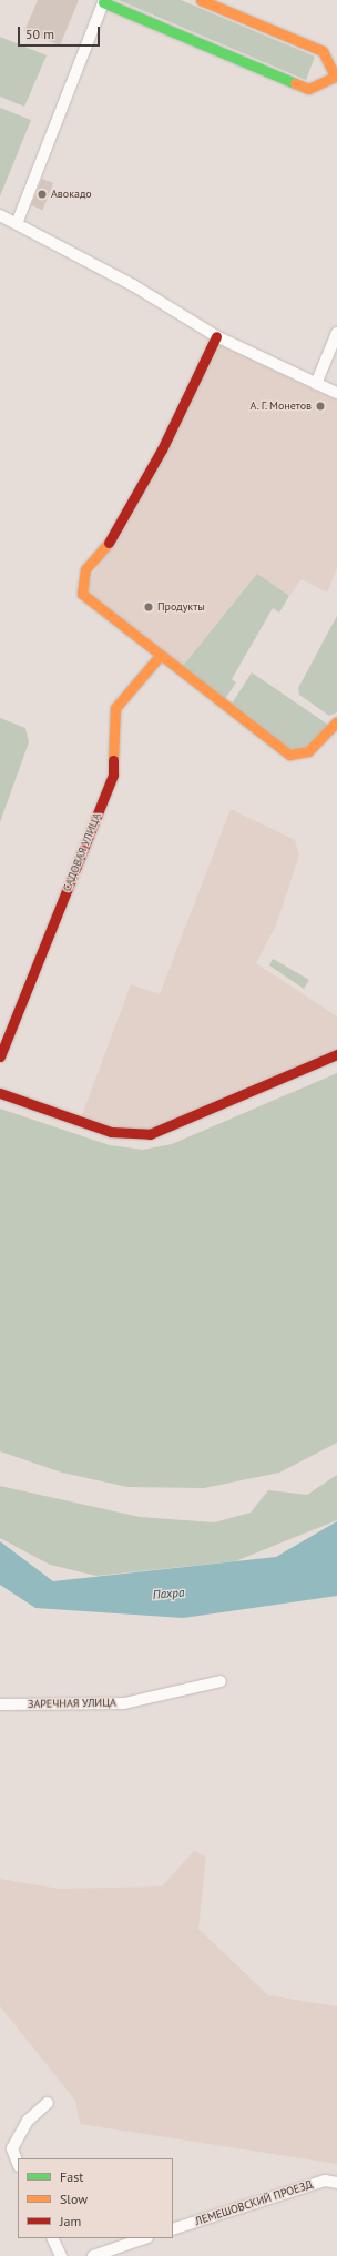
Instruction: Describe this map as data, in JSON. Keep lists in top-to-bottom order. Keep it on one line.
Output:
{"streets":{"street":["САДОВАЯ УЛИЦА","ЗАРЕЧНАЯ УЛИЦА","ЛЕМЕШОВСКИЙ ПРОЕЗД"]},"water":["Пахра"],"places":["Авокадо","А. Г. Монетов","Продукты"],"legend":["Fast","Slow","Jam"],"scale_bar":"50 m"}
